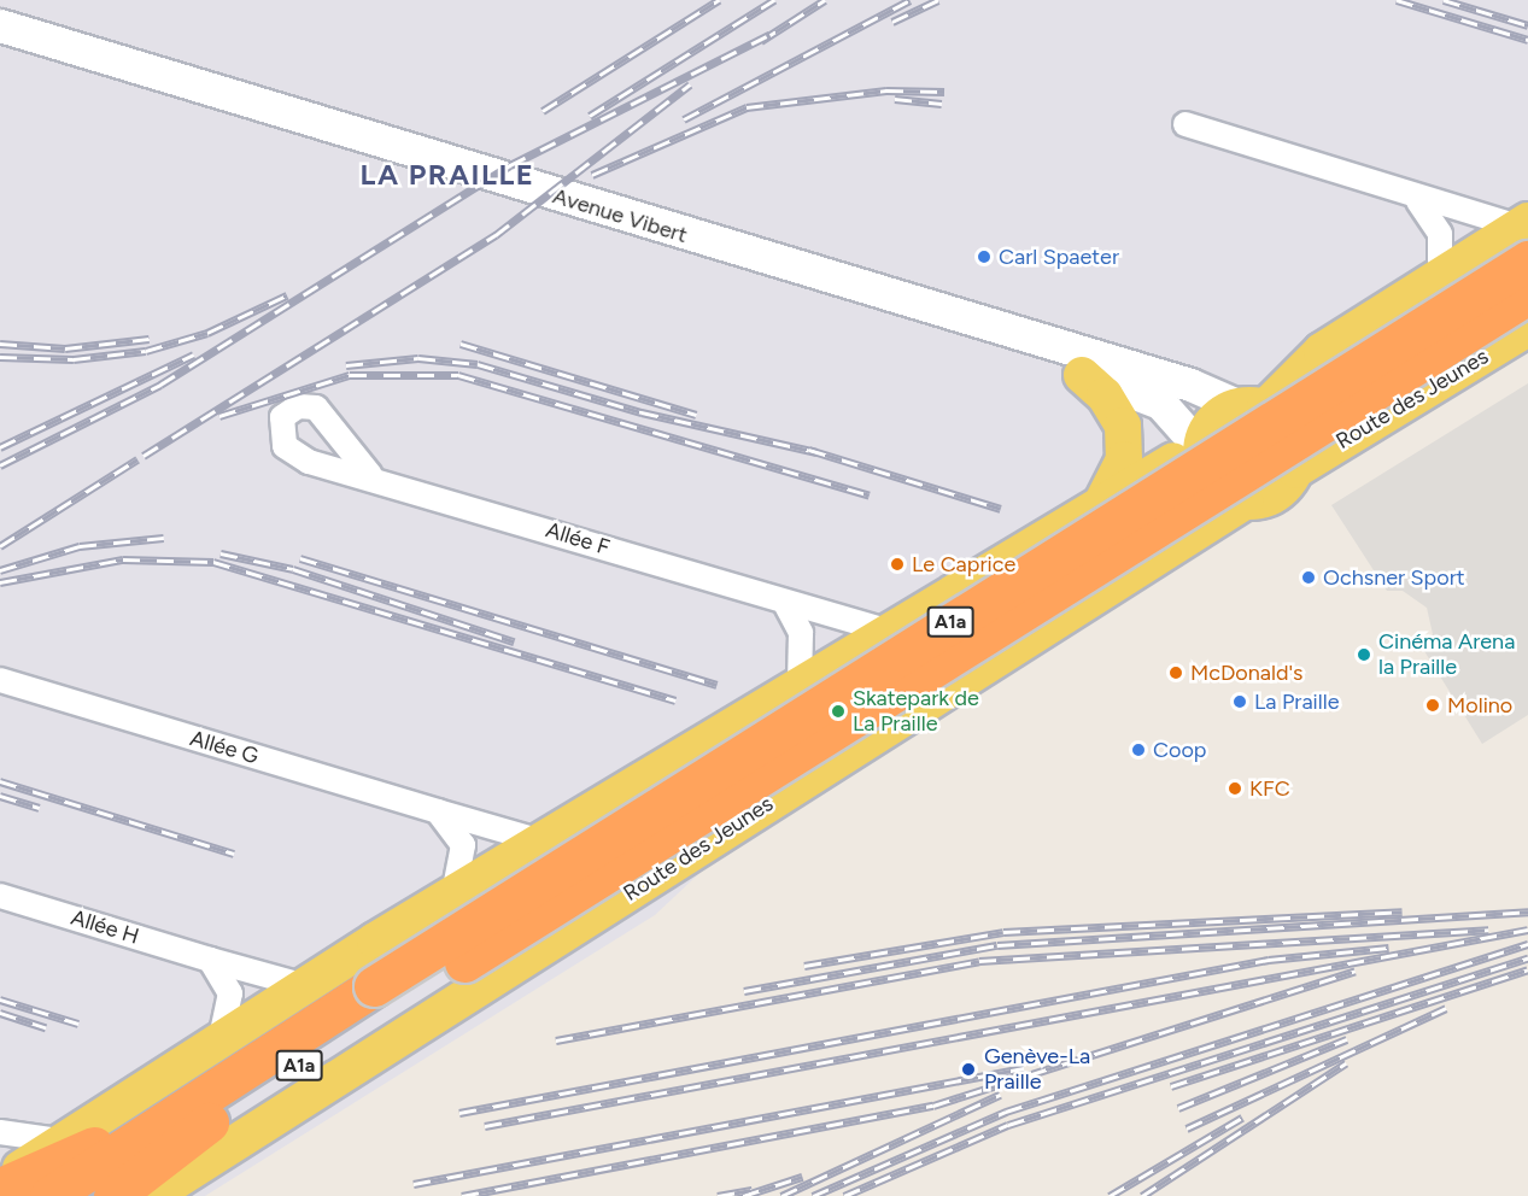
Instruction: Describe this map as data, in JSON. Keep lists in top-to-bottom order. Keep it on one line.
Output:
{"streets":{"highway":["A1a"],"main road":["Avenue Vibert","Route des Jeunes"],"street":["Allée F","Allée G","Allée H"]},"crossings":[["Avenue Vibert","Route des Jeunes"]],"districts":["LA PRAILLE"],"places":["Carl Spaeter","Le Caprice","Ochsner Sport","Cinéma Arena la Praille","McDonald's","La Praille","Molino","Skatepark de La Praille","Coop","KFC","Genève-La Praille"]}
